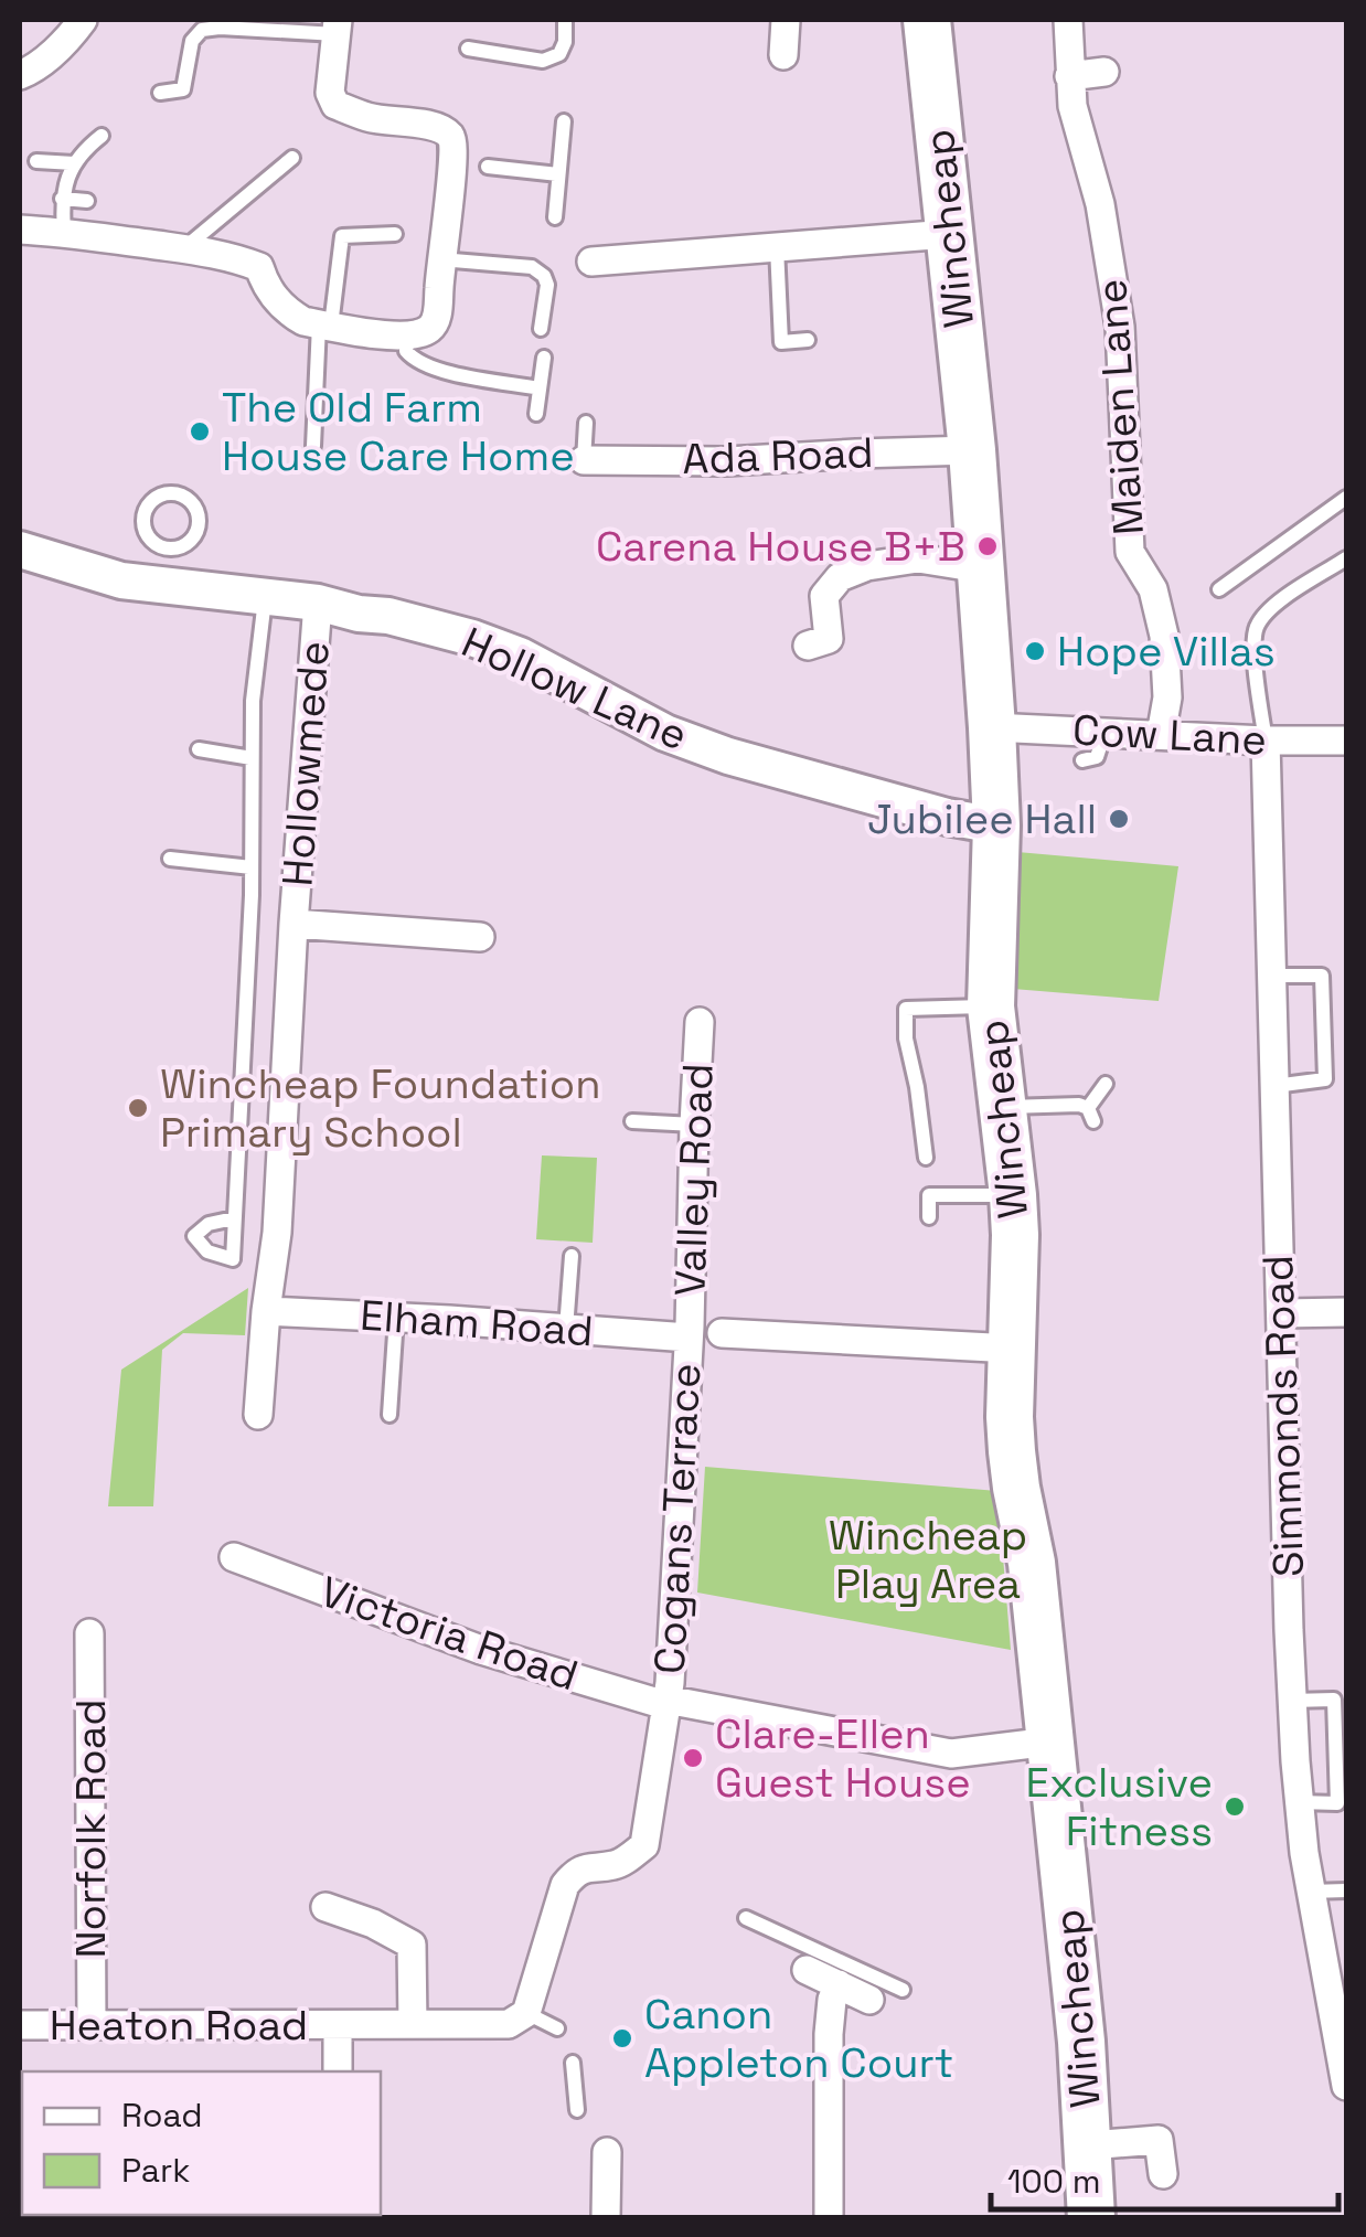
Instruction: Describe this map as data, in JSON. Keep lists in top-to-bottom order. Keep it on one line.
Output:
{"streets":{"highway":["Wincheap"],"street":["Maiden Lane","Ada Road","Hollow Lane","Cow Lane","Hollowmede","Valley Road","Elham Road","Simmonds Road","Cogans Terrace","Victoria Road","Norfolk Road","Heaton Road"]},"crossings":[["Wincheap","Ada Road"],["Wincheap","Hollow Lane"],["Wincheap","Cow Lane"],["Wincheap","Victoria Road"],["Maiden Lane","Cow Lane"],["Hollow Lane","Hollowmede"],["Cow Lane","Simmonds Road"],["Hollowmede","Elham Road"],["Valley Road","Elham Road"],["Valley Road","Cogans Terrace"],["Elham Road","Cogans Terrace"],["Cogans Terrace","Victoria Road"],["Cogans Terrace","Heaton Road"],["Norfolk Road","Heaton Road"]],"parks":["Wincheap Play Area"],"places":["The Old Farm House Care Home","Carena House B+B","Hope Villas","Jubilee Hall","Wincheap Foundation Primary School","Clare-Ellen Guest House","Exclusive Fitness","Canon Appleton Court"],"legend":["Road","Park"],"scale_bar":"100 m"}
